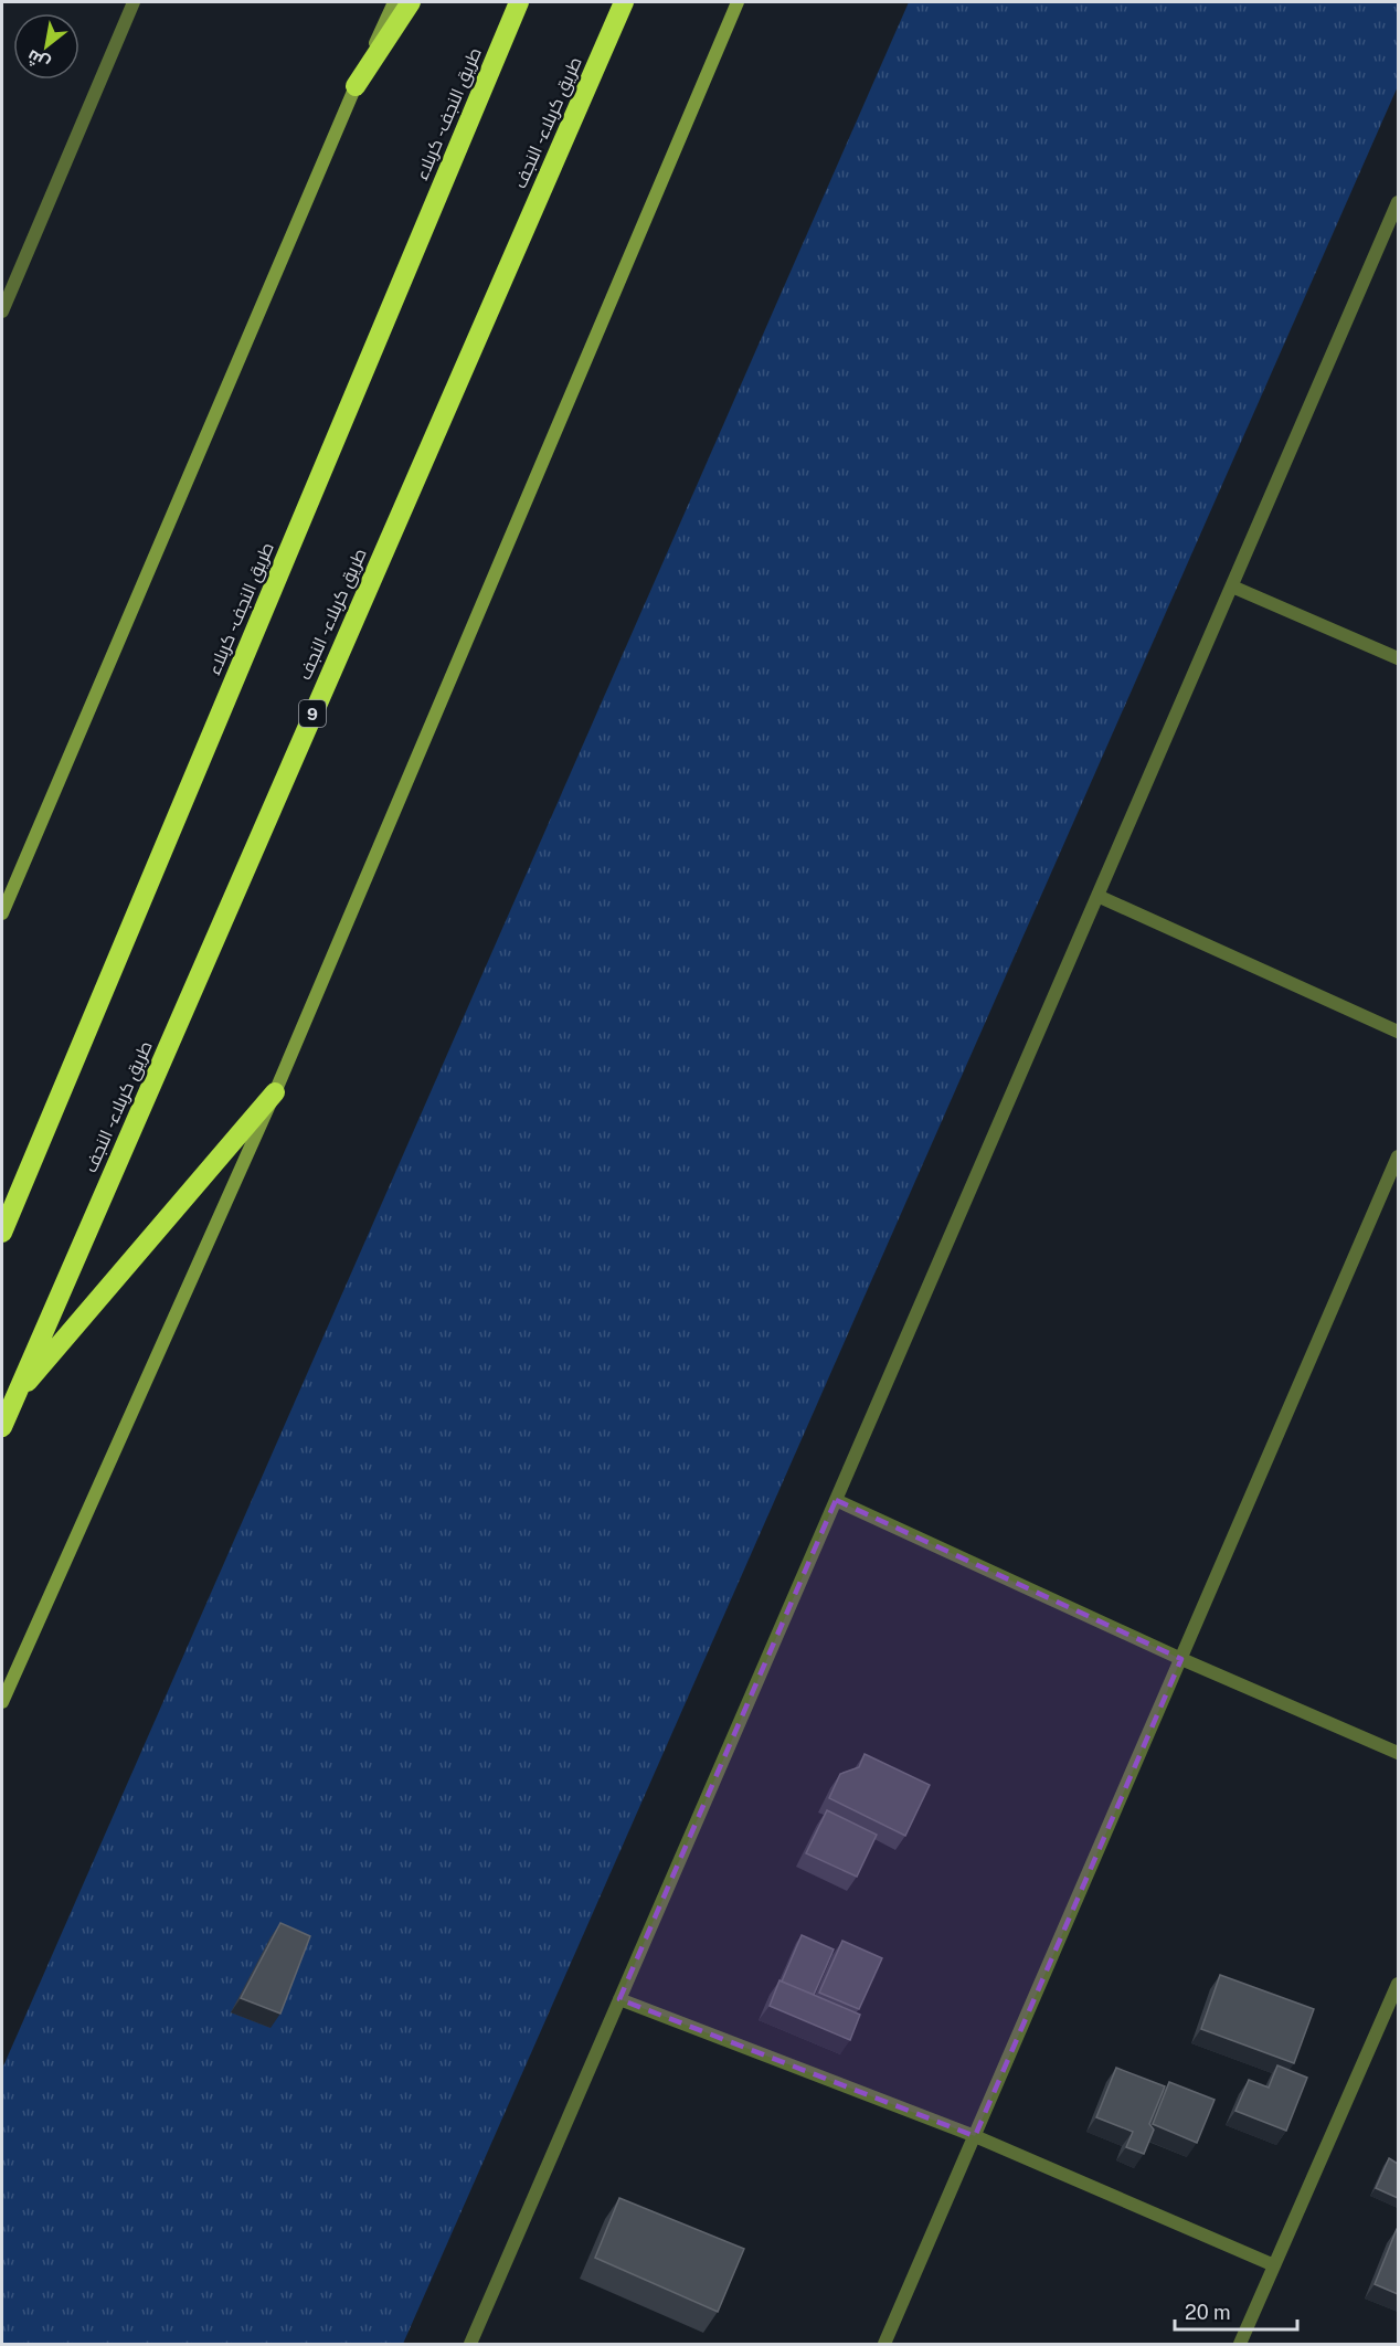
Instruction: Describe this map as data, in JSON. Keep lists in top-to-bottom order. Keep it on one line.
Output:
{"streets":{"highway":["طريق النجف - کربلاء","طريق کربلاء - النجف","9"]},"scale_bar":"20 m","north":"bottom left"}
